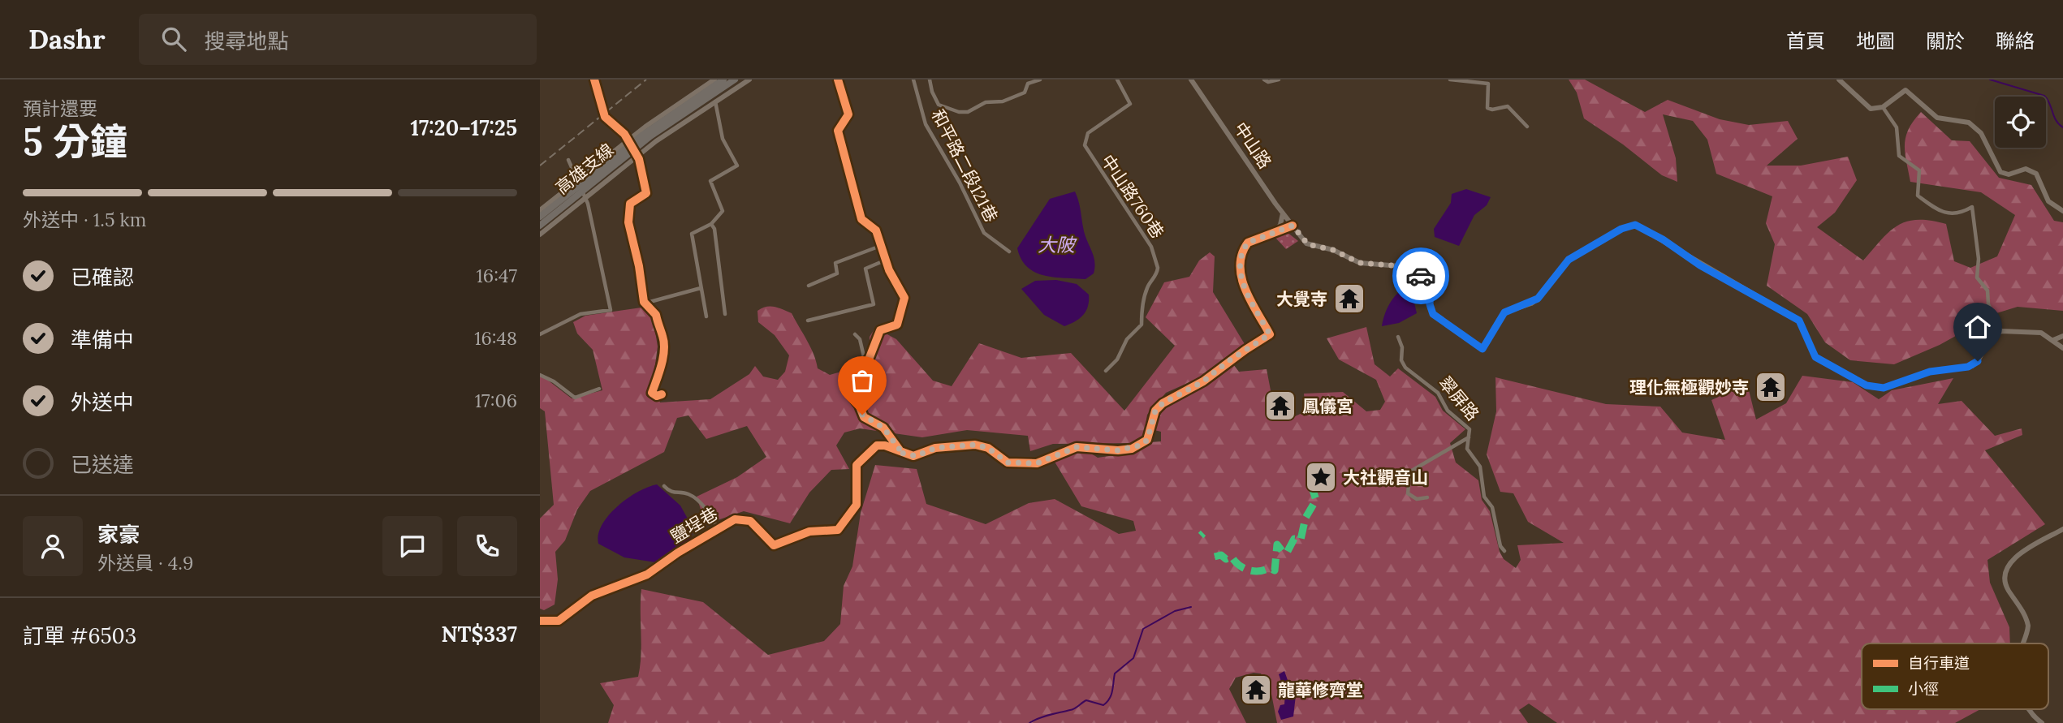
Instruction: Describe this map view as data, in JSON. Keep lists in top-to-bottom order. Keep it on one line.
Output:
{"streets":{"highway":["高雄支線"],"street":["中山路","和平路二段121巷","中山路760巷","翠屏路","鹽埕巷"]},"water":["大陂"],"places":{"temple":["大覺寺","理化無極觀妙寺","鳳儀宮","龍華修齊堂"],"place":["大社觀音山"]},"legend":["自行車道","小徑"],"page":{"header":"Dashr","search":"搜尋地點","nav":["首頁","地圖","關於","聯絡"],"heading":["5 分鐘","預計還要","17:20–17:25"],"panel":["家豪","外送員 · 4.9","訂單 #6503","NT$337"],"bar":"外送中 · 1.5 km","list":[["已確認","16:47"],["準備中","16:48"],["外送中","17:06"],"已送達"]}}
